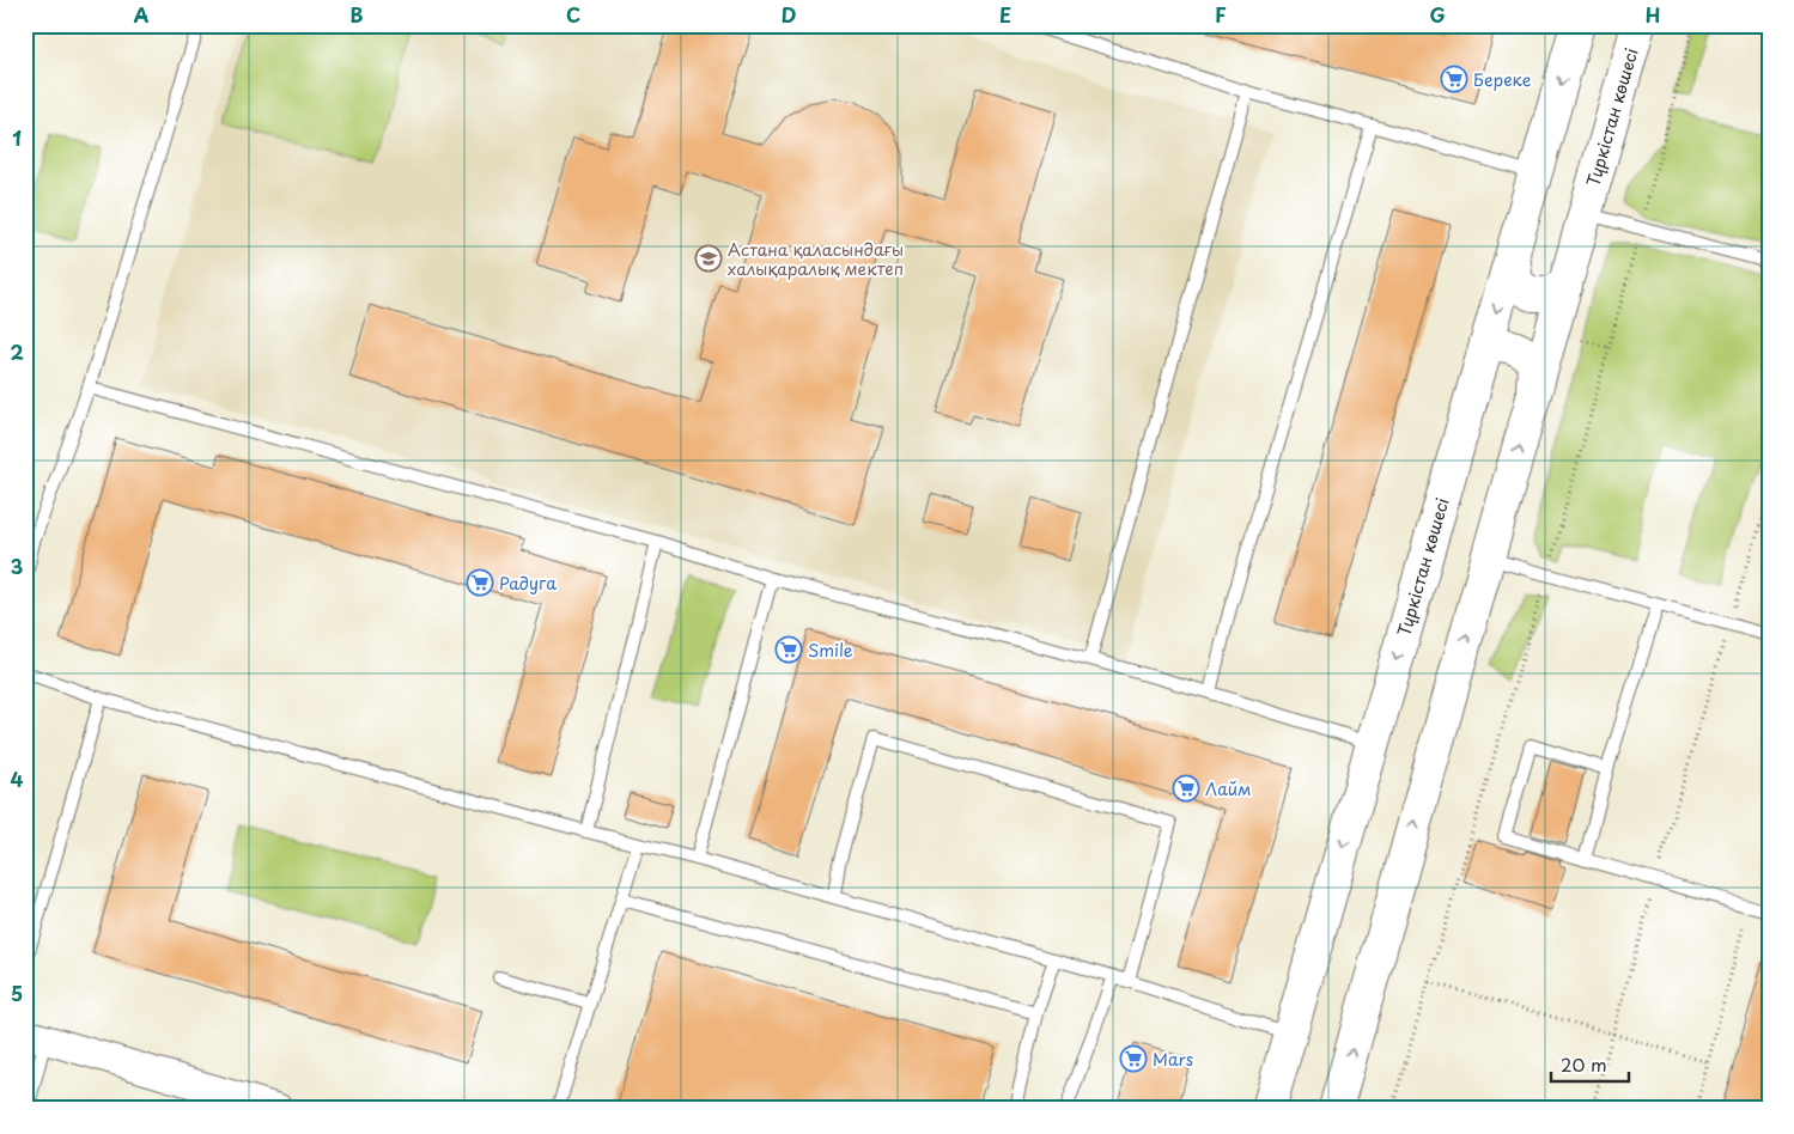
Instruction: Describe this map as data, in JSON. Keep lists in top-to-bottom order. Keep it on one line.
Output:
{"streets":{"main road":["Түркістан көшесі"]},"places":{"supermarket":["Береке","Радуга","Smile","Лайм","Mars"],"school or university":["Астана қаласындағы халықаралық мектеп"]},"scale_bar":"20 m","grid":{"columns":["A","B","C","D","E","F","G","H"],"rows":["1","2","3","4","5"]}}
